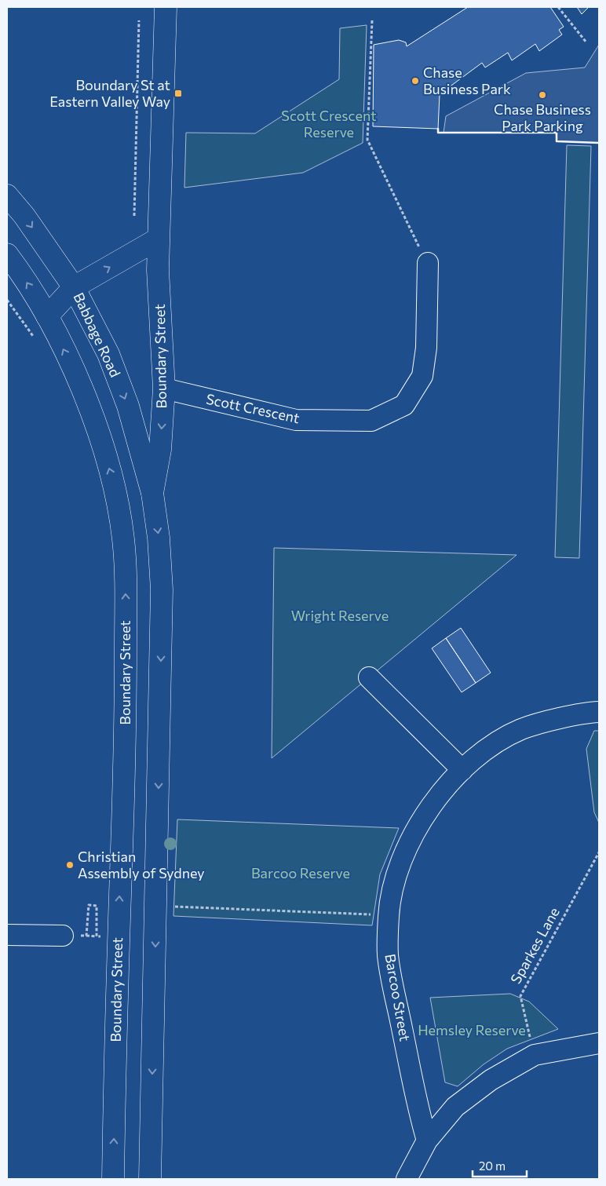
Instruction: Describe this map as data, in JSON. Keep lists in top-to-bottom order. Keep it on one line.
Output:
{"streets":{"main road":["Babbage Road","Boundary Street"],"street":["Scott Crescent","Barcoo Street"],"path":["Sparkes Lane"]},"crossings":[["Babbage Road","Boundary Street"],["Boundary Street","Scott Crescent"]],"one_way":["Babbage Road"],"parks":["Scott Crescent Reserve","Wright Reserve","Barcoo Reserve","Hemsley Reserve"],"places":{"other":["Chase Business Park","Chase Business Park Parking","Christian Assembly of Sydney"],"transit":["Boundary St at Eastern Valley Way"]},"scale_bar":"20 m"}
